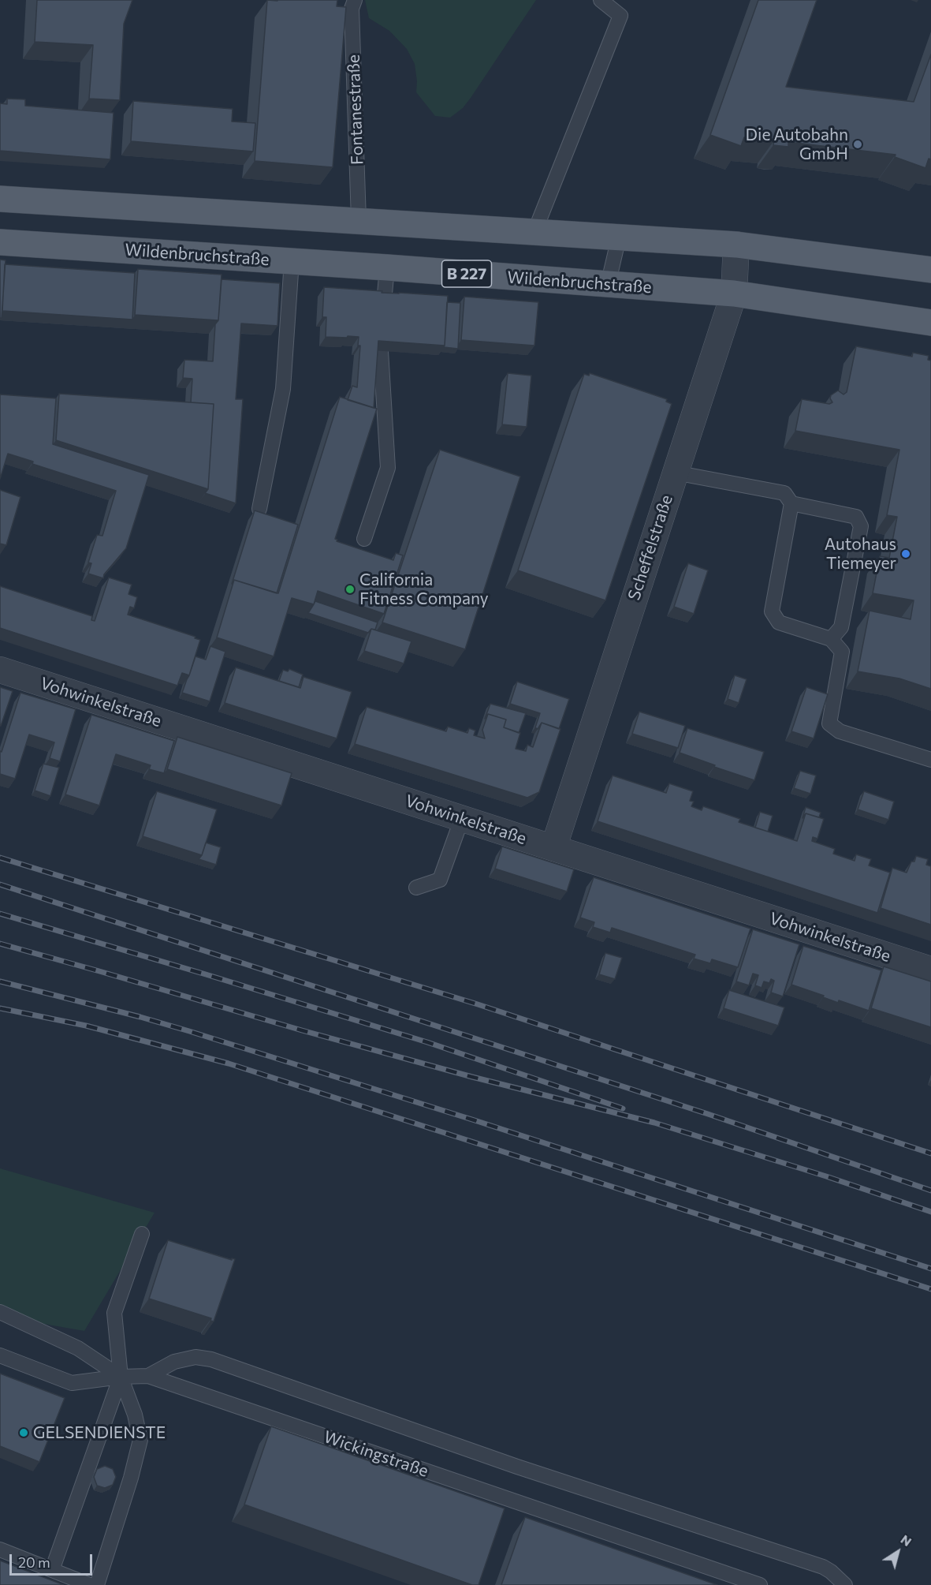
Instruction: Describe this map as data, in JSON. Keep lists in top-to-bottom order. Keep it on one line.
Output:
{"streets":{"main road":["Wildenbruchstraße","B 227"],"street":["Scheffelstraße","Vohwinkelstraße"],"lane":["Fontanestraße","Wickingstraße"]},"crossings":[["Wildenbruchstraße","Scheffelstraße"],["Scheffelstraße","Vohwinkelstraße"]],"places":["Die Autobahn GmbH","Autohaus Tiemeyer","California Fitness Company","GELSENDIENSTE"],"scale_bar":"20 m","north":"top right"}
